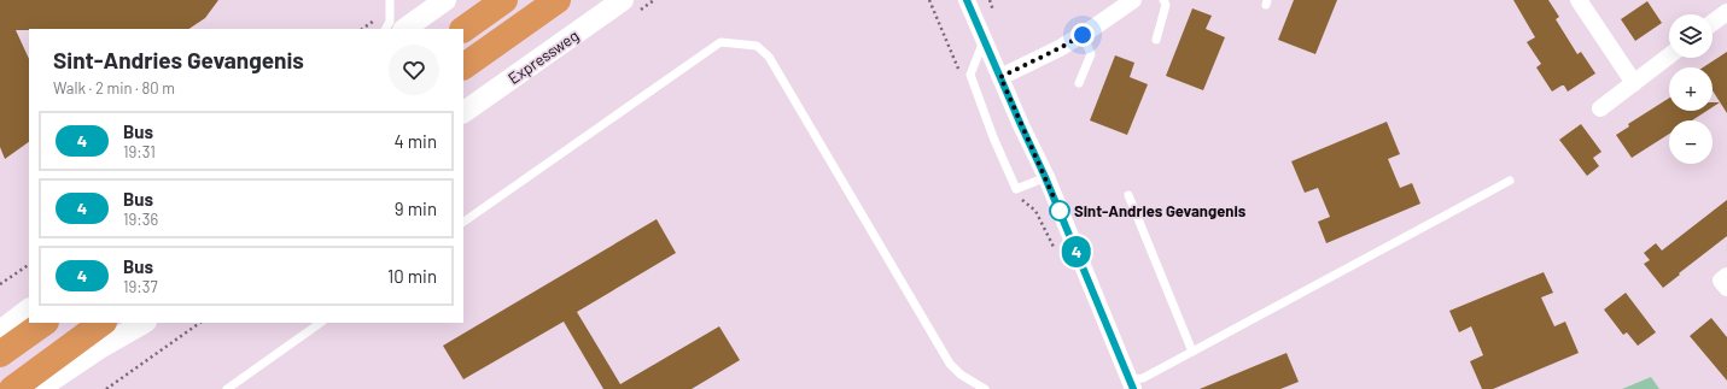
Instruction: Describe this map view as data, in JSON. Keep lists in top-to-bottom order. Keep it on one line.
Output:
{"streets":{"street":["Expressweg"]},"places":["Sint-Andries Gevangenis"],"lines":["bus line 4"],"page":{"on_map":"4","map_buttons":["+","−"],"heading":["Sint-Andries Gevangenis","Walk · 2 min · 80 m"],"list":[{"mark":"4","name":"Bus","note":"19:31","value":"4 min"},{"mark":"4","name":"Bus","note":"19:36","value":"9 min"},{"mark":"4","name":"Bus","note":"19:37","value":"10 min"}]}}
